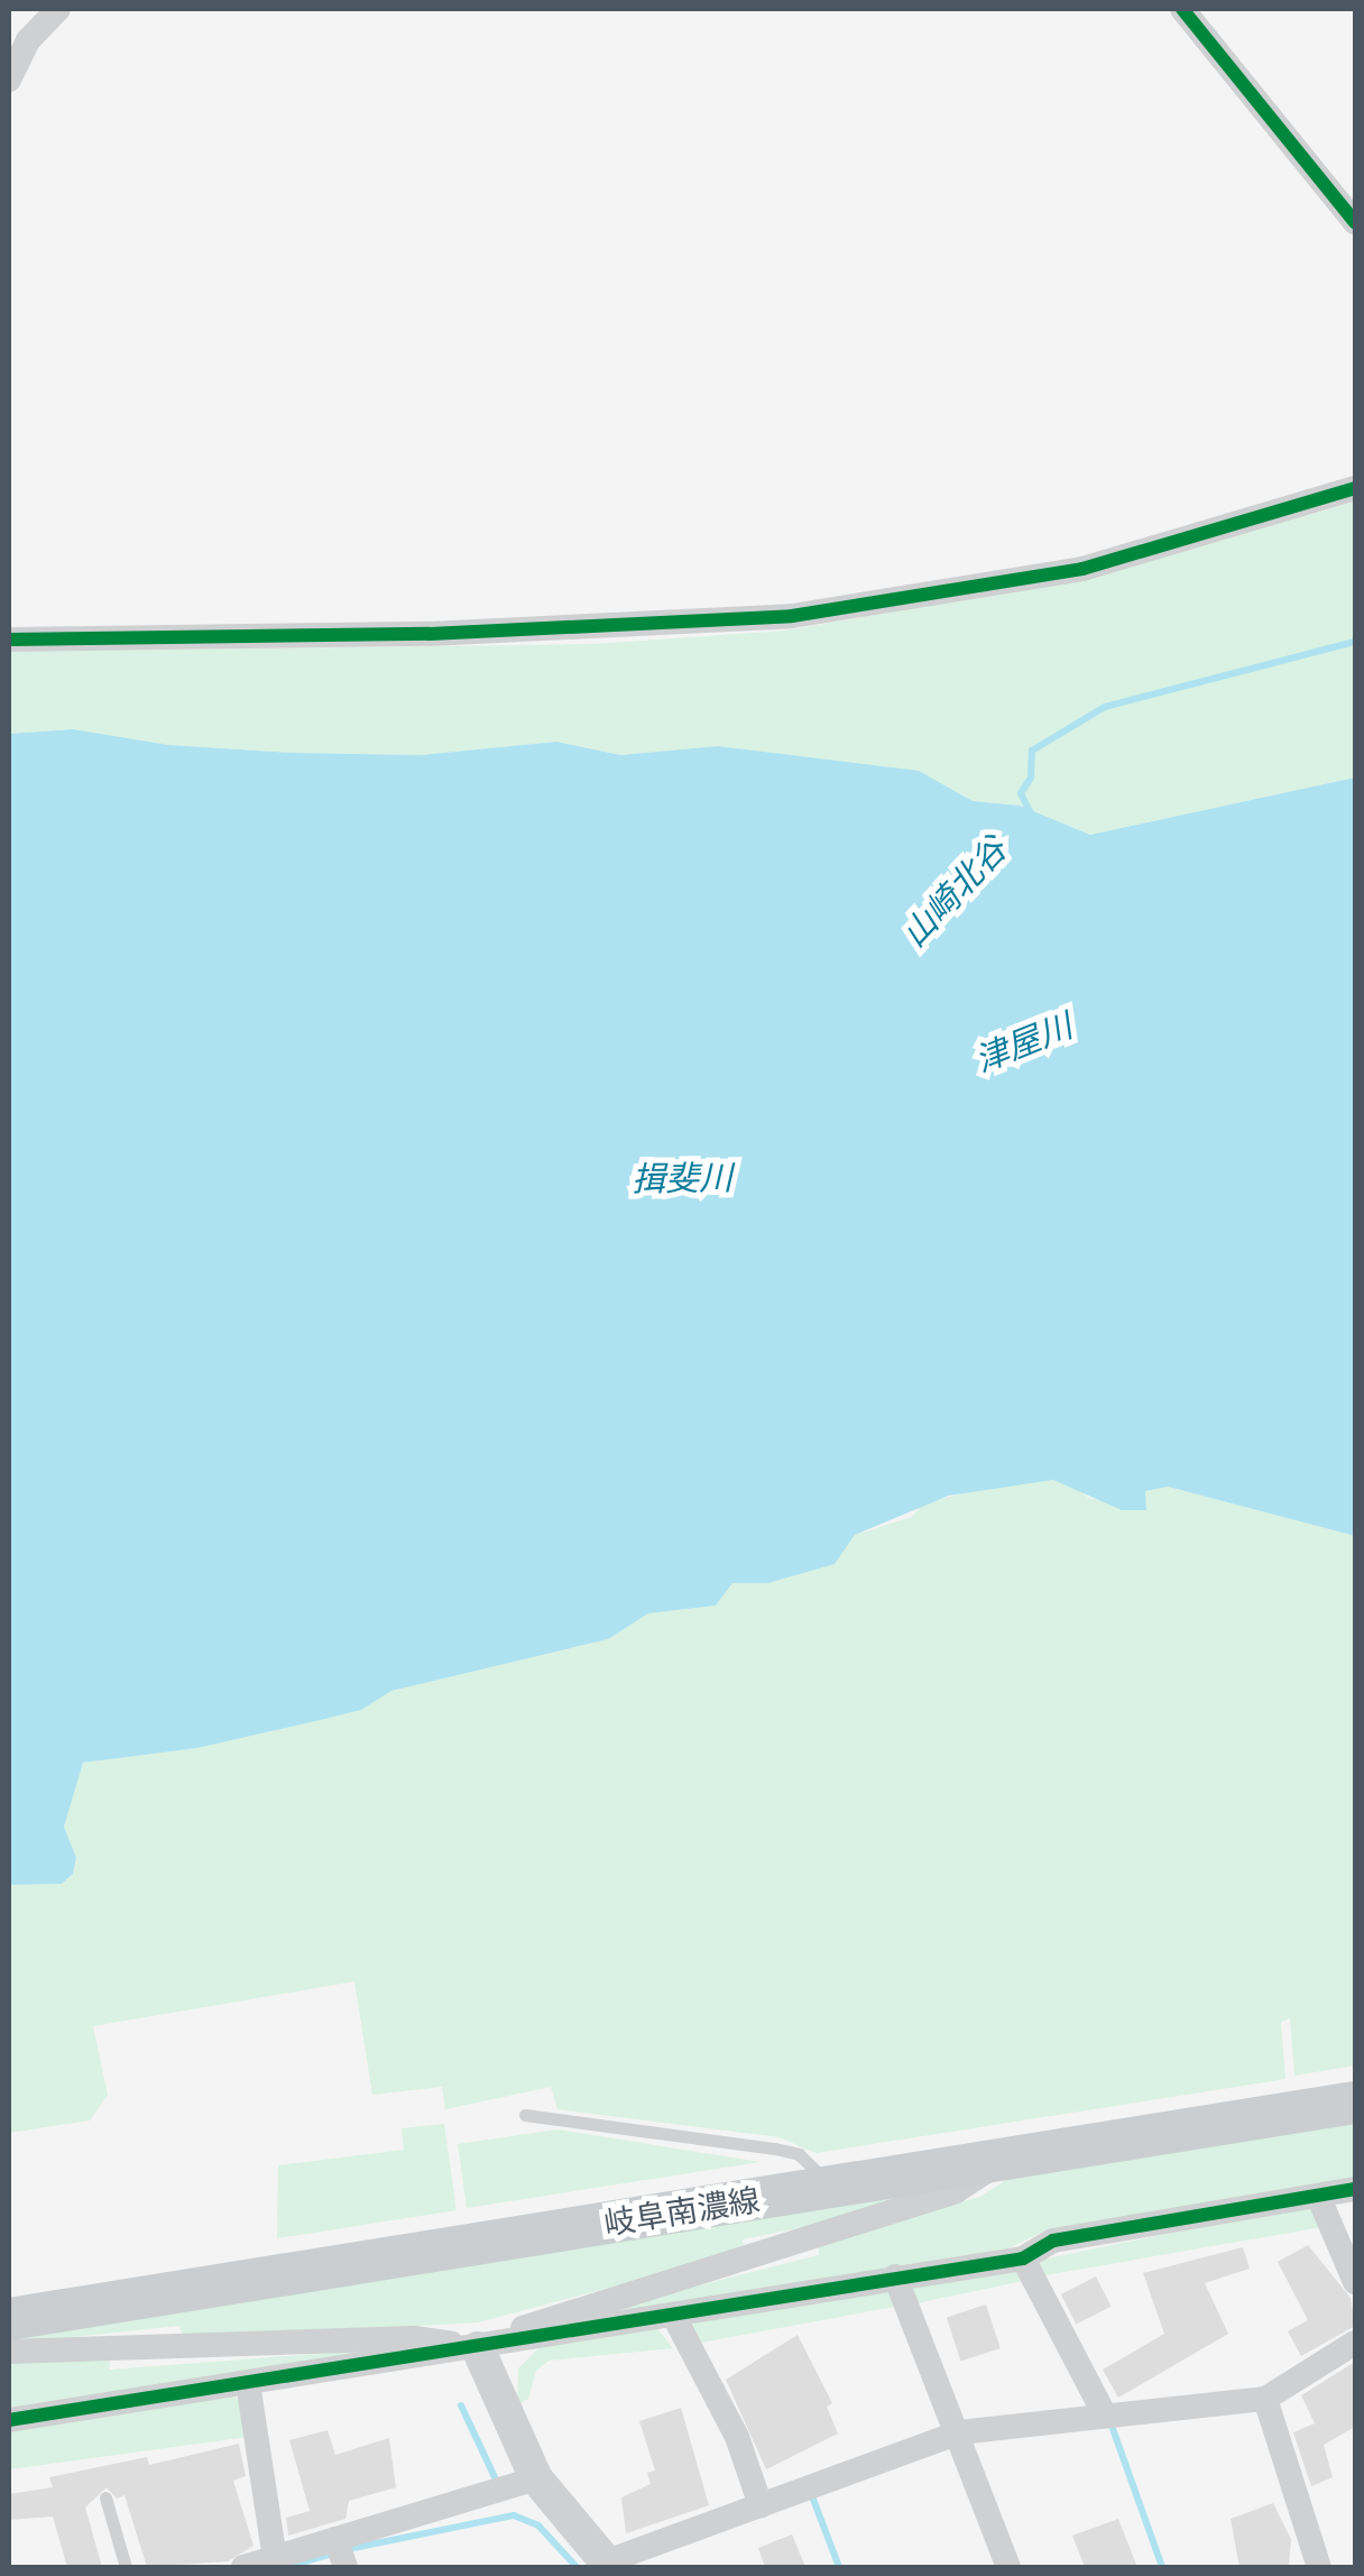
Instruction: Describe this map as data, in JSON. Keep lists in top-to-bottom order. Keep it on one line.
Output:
{"streets":{"main road":["岐阜南濃線"]},"water":["山崎北谷","津屋川","揖斐川"]}
